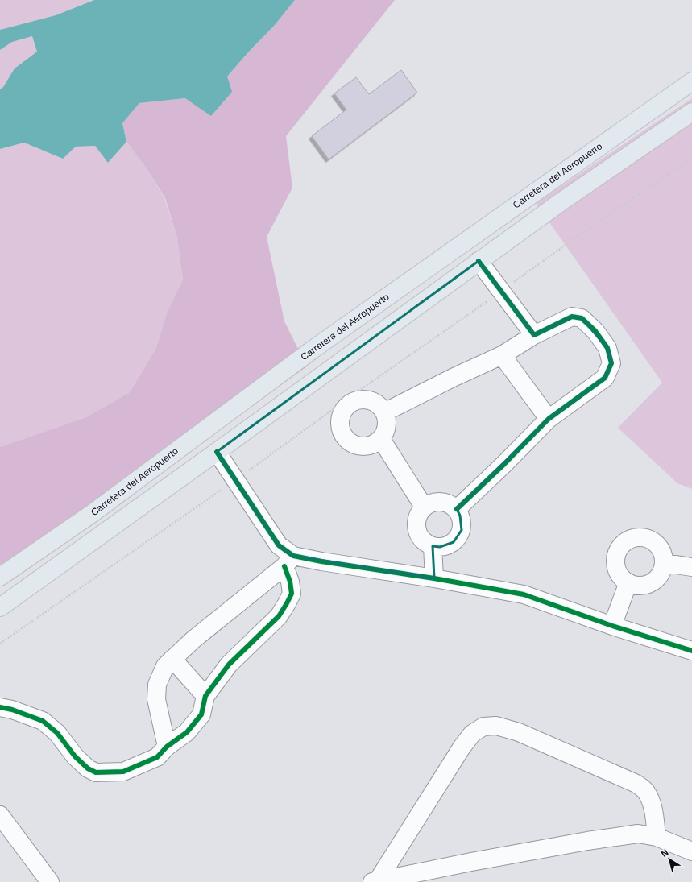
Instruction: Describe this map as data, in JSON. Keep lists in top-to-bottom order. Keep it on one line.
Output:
{"streets":{"main road":["Carretera del Aeropuerto"]},"north":"top left"}
